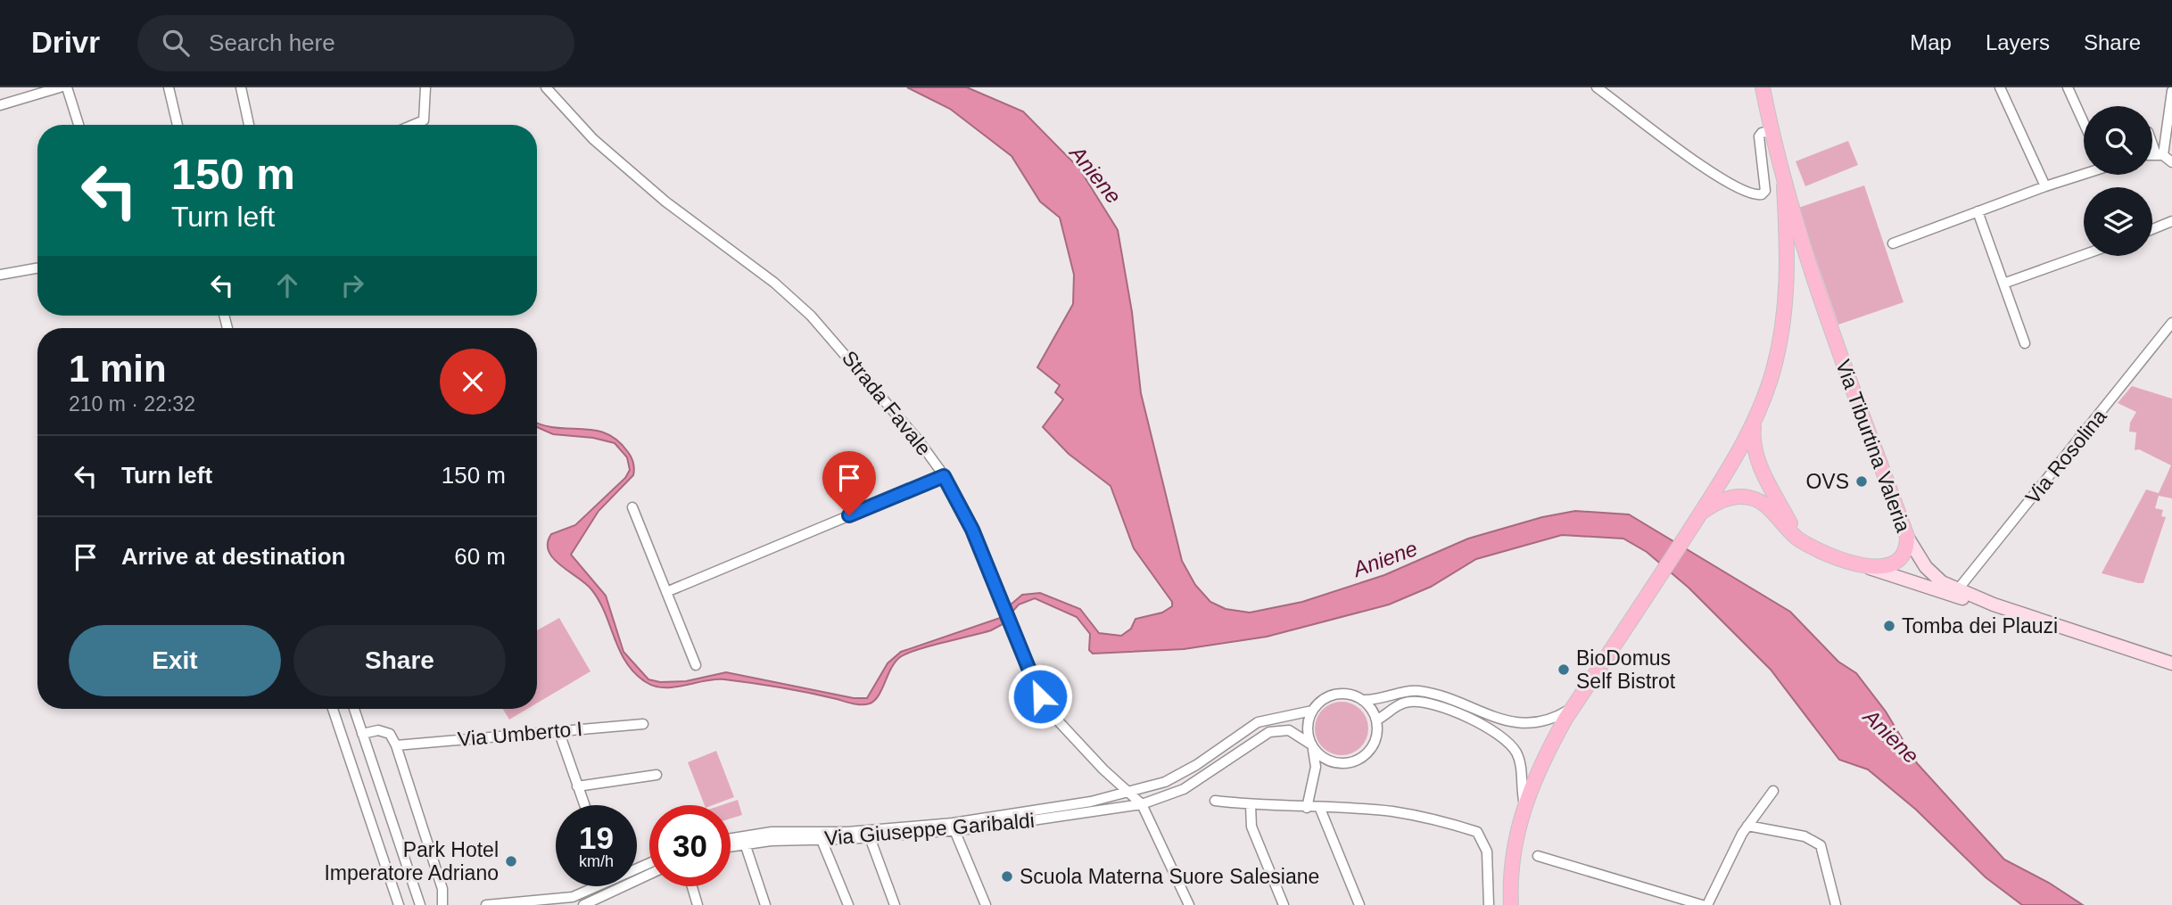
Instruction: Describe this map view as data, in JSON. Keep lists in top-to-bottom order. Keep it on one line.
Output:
{"streets":{"main road":["Via Tiburtina Valeria"],"street":["Strada Favale","Via Rosolina","Via Umberto I","Via Giuseppe Garibaldi"]},"crossings":[["Strada Favale","Via Giuseppe Garibaldi"]],"water":["Aniene"],"places":["OVS","Tomba dei Plauzi","BioDomus Self Bistrot","Park Hotel Imperatore Adriano","Scuola Materna Suore Salesiane"],"page":{"header":"Drivr","search":"Search here","nav":["Map","Layers","Share"],"turn":["150 m","Turn left"],"heading":["1 min","210 m · 22:32"],"list":[{"name":"Turn left","value":"150 m"},{"name":"Arrive at destination","value":"60 m"}],"buttons":["Exit","Share"],"speed":"19 km/h","limit":"30"}}
